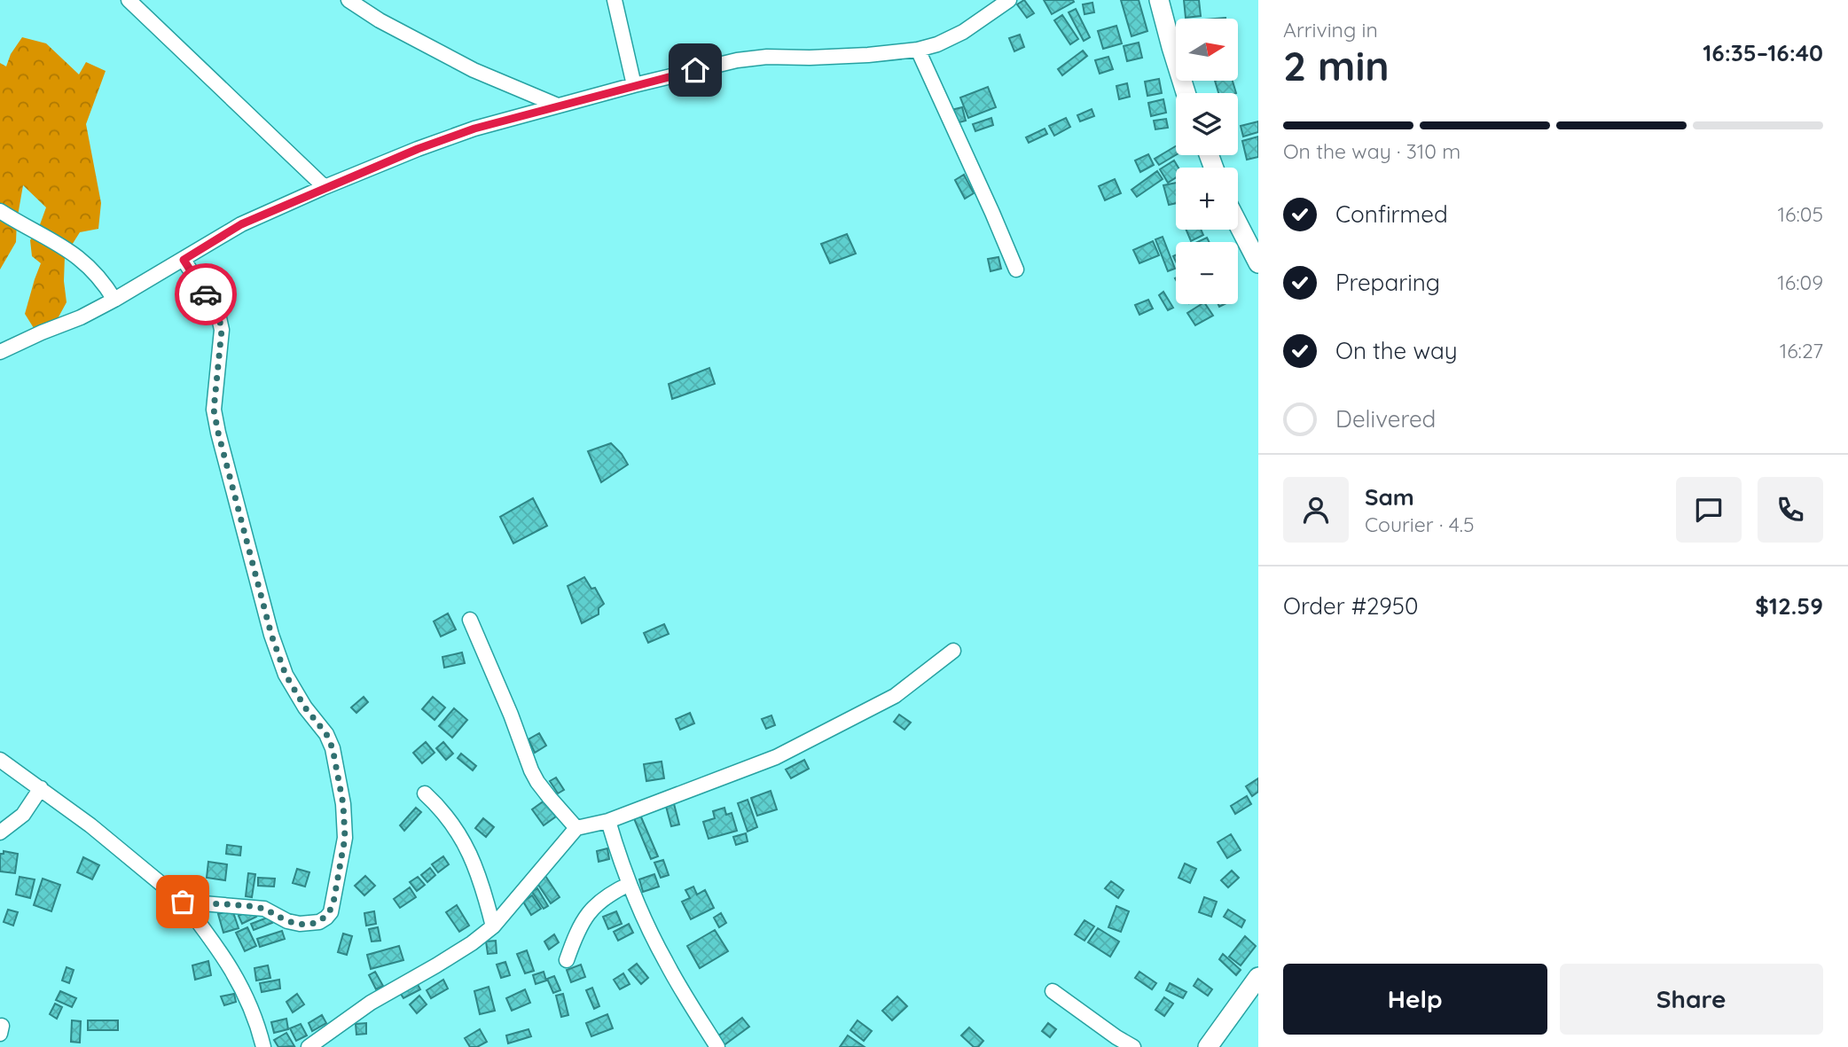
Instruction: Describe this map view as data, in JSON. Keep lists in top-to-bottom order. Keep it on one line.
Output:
{"north":"right","page":{"heading":["2 min","Arriving in","16:35–16:40"],"panel":["Sam","Courier · 4.5","Order #2950","$12.59"],"map_buttons":["+","−"],"bar":"On the way · 310 m","list":[["Confirmed","16:05"],["Preparing","16:09"],["On the way","16:27"],"Delivered"],"buttons":["Help","Share"]}}
